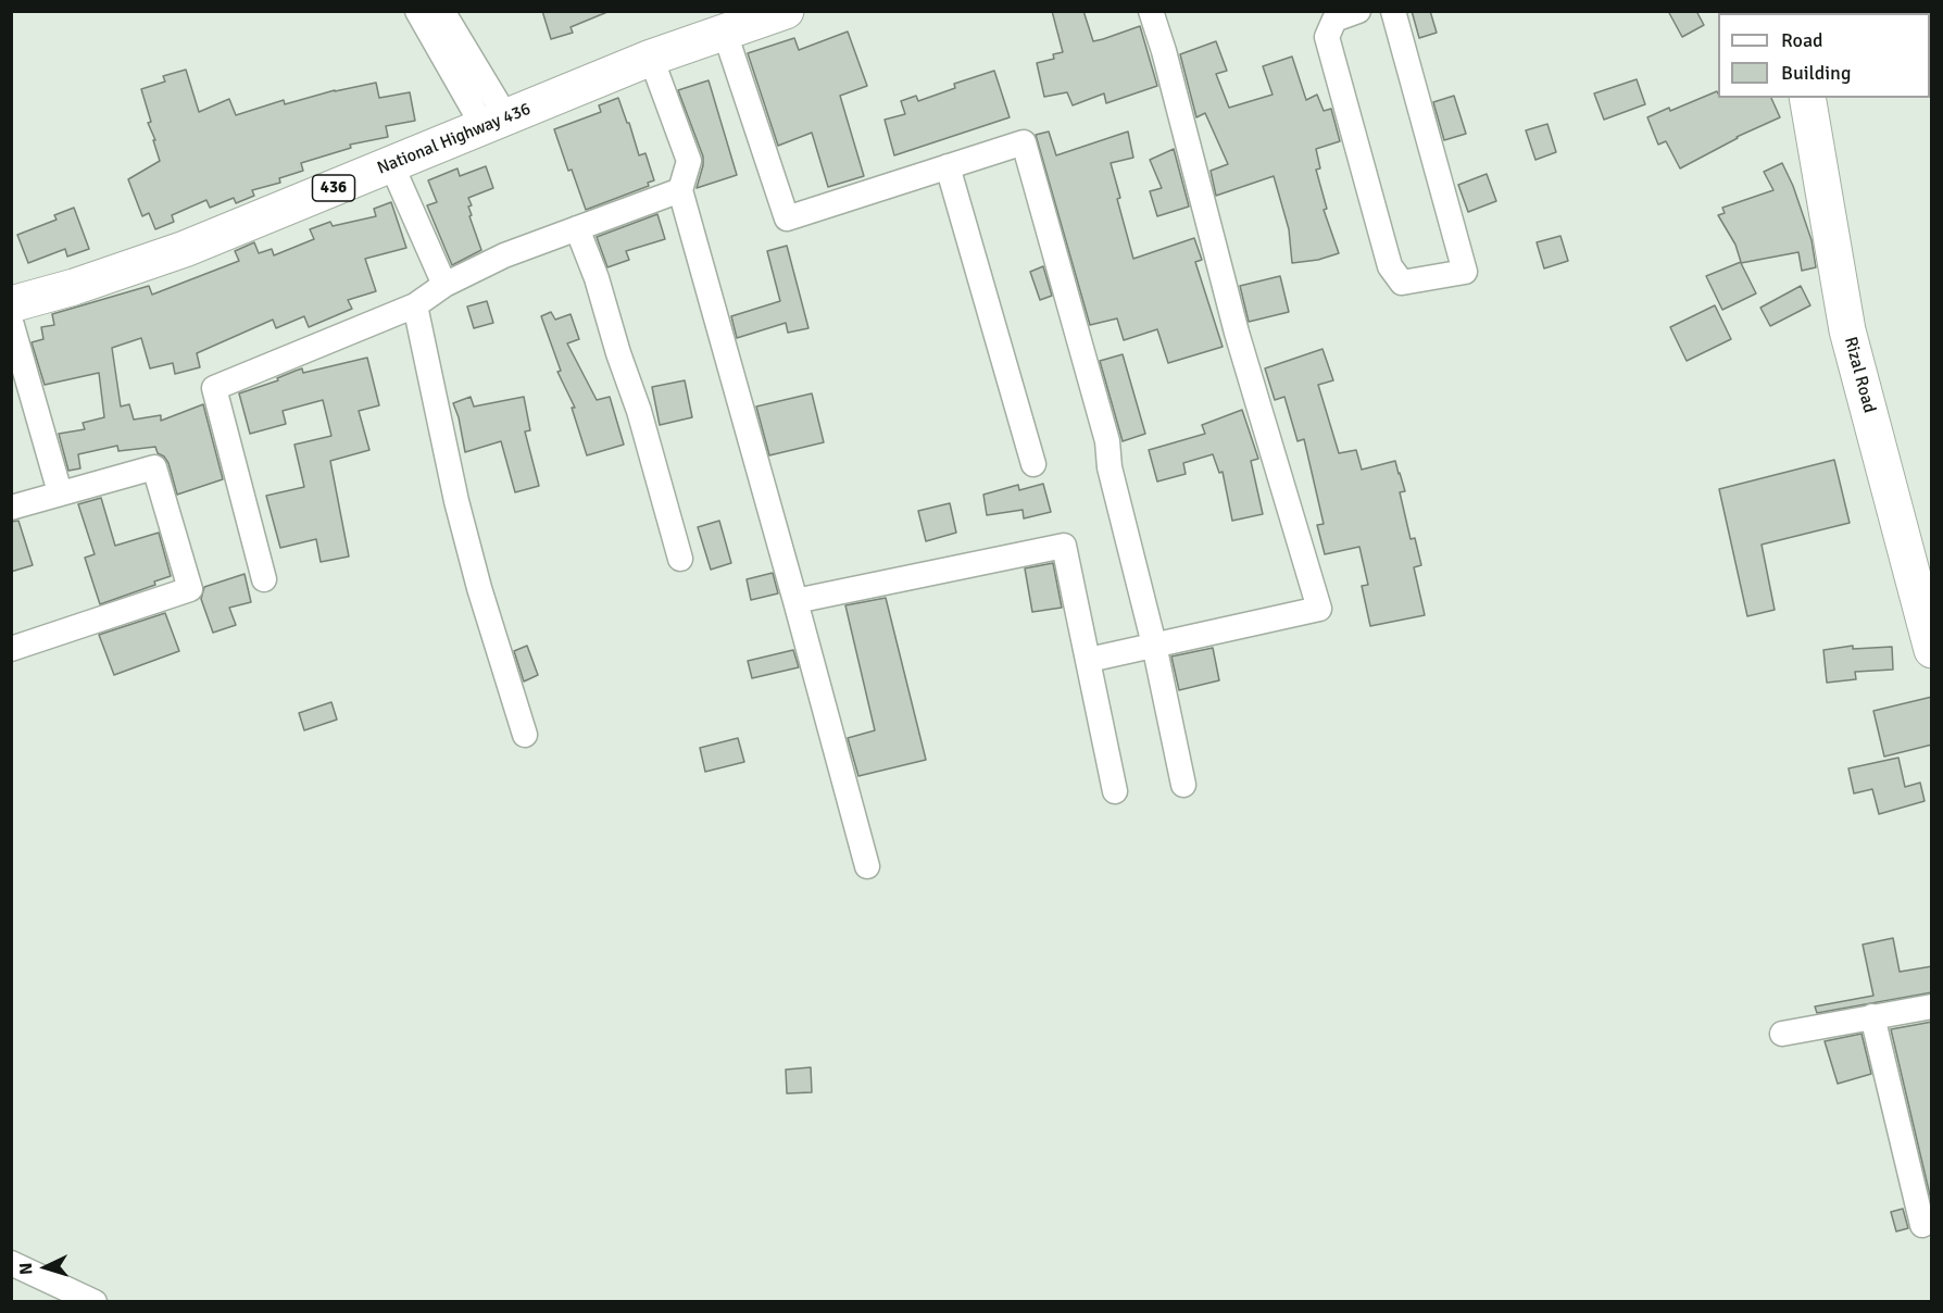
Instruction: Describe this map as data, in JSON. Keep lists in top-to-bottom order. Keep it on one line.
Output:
{"streets":{"main road":["National Highway 436","436","Rizal Road"]},"legend":["Road","Building"],"north":"left"}
